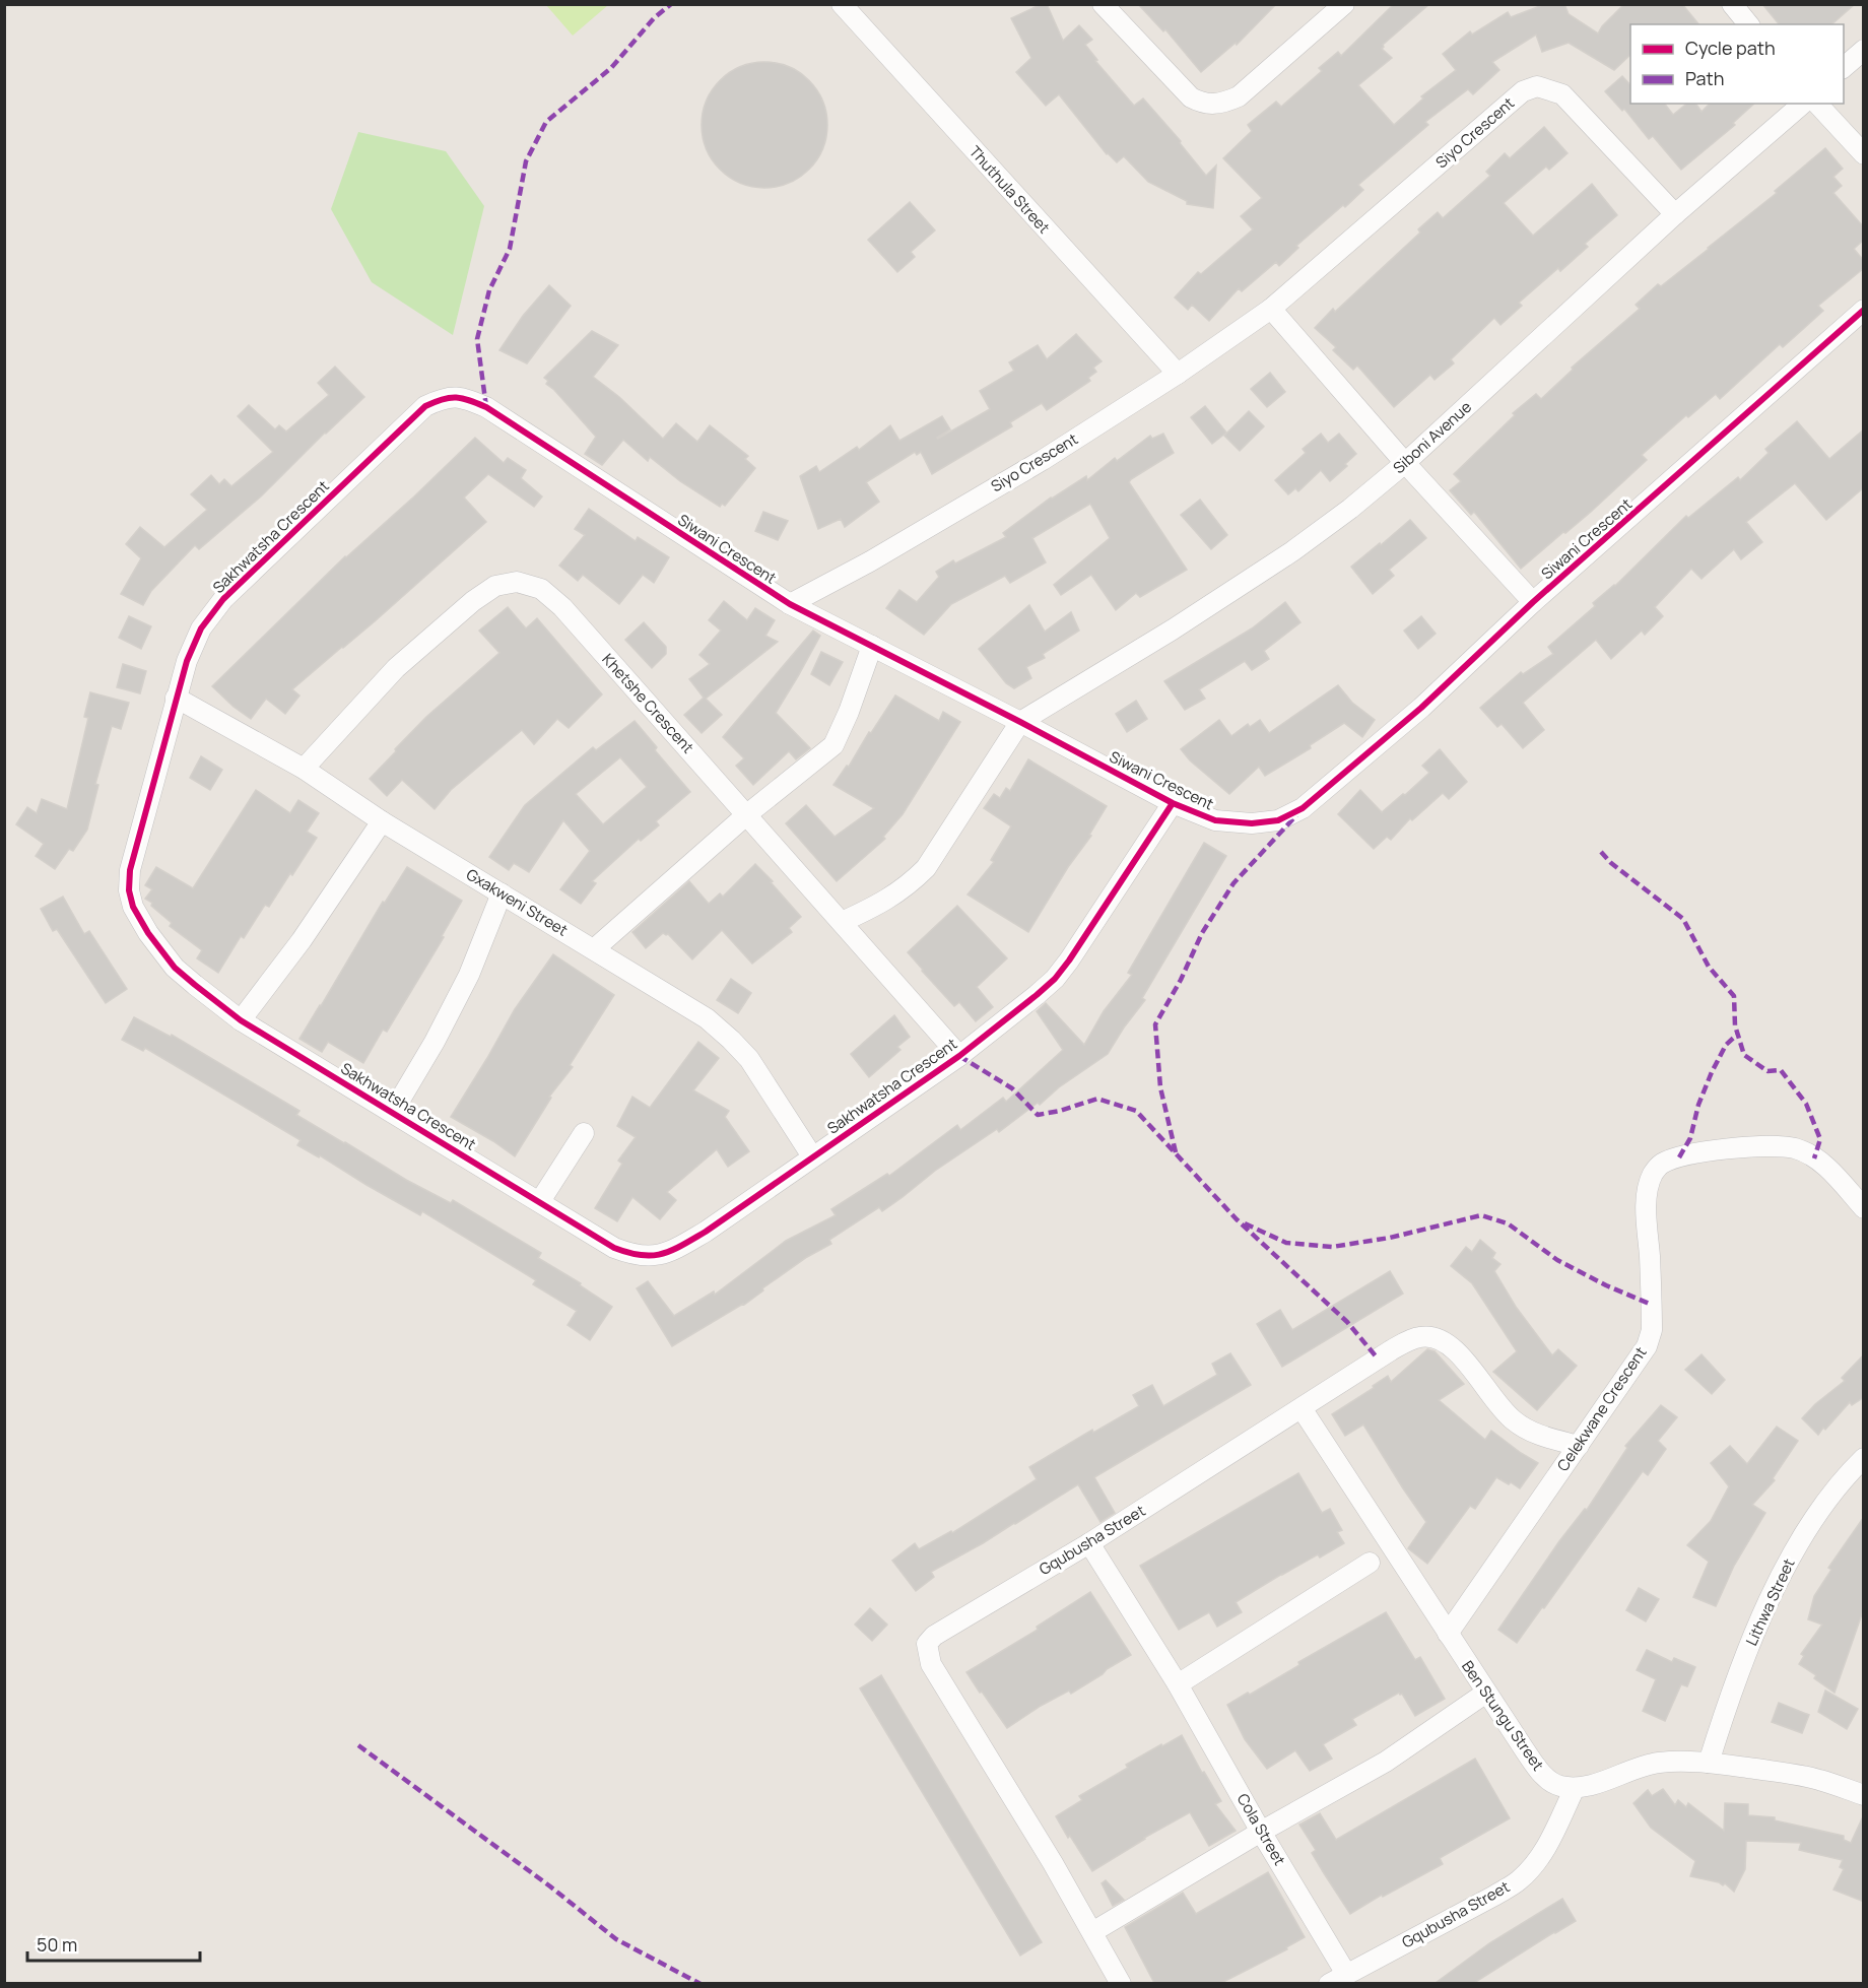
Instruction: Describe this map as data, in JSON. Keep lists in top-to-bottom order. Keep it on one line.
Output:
{"streets":{"street":["Siyo Crescent","Thuthula Street","Siboni Avenue","Sakhwatsha Crescent","Siwani Crescent","Khetshe Crescent","Gxakweni Street","Celekwane Crescent","Gqubusha Street","Lithwa Street","Ben Stungu Street","Cola Street"]},"crossings":[["Siyo Crescent","Thuthula Street"],["Siyo Crescent","Siboni Avenue"],["Siyo Crescent","Siwani Crescent"],["Siboni Avenue","Siwani Crescent"],["Sakhwatsha Crescent","Siwani Crescent"],["Sakhwatsha Crescent","Khetshe Crescent"],["Sakhwatsha Crescent","Gxakweni Street"],["Khetshe Crescent","Gxakweni Street"],["Celekwane Crescent","Gqubusha Street"],["Celekwane Crescent","Ben Stungu Street"],["Gqubusha Street","Ben Stungu Street"],["Gqubusha Street","Cola Street"]],"legend":["Cycle path","Path"],"scale_bar":"50 m"}
